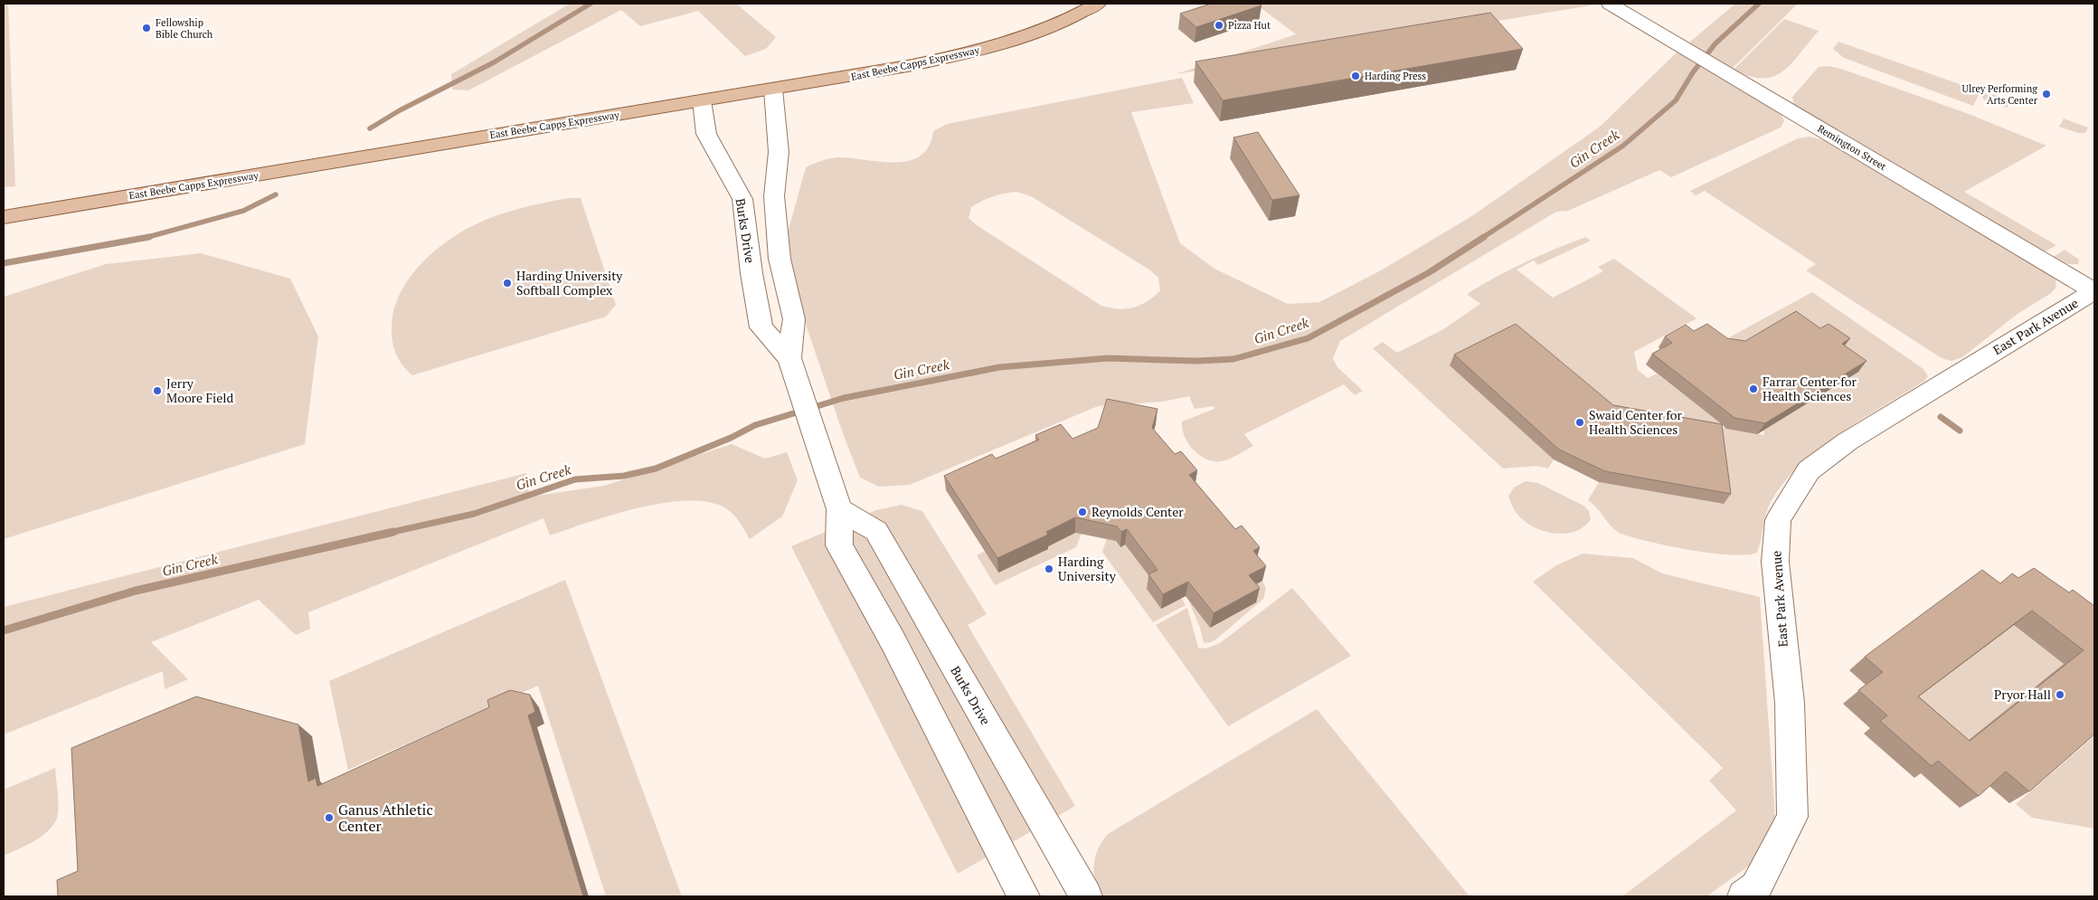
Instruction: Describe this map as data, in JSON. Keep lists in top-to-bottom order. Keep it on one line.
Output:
{"streets":{"main road":["East Beebe Capps Expressway"],"street":["Remington Street","Burks Drive","East Park Avenue"]},"crossings":[["East Beebe Capps Expressway","Burks Drive"],["Remington Street","East Park Avenue"]],"water":["Gin Creek"],"places":["Pizza Hut","Fellowship Bible Church","Harding Press","Ulrey Performing Arts Center","Harding University Softball Complex","Farrar Center for Health Sciences","Jerry Moore Field","Swaid Center for Health Sciences","Reynolds Center","Harding University","Pryor Hall","Ganus Athletic Center"]}
